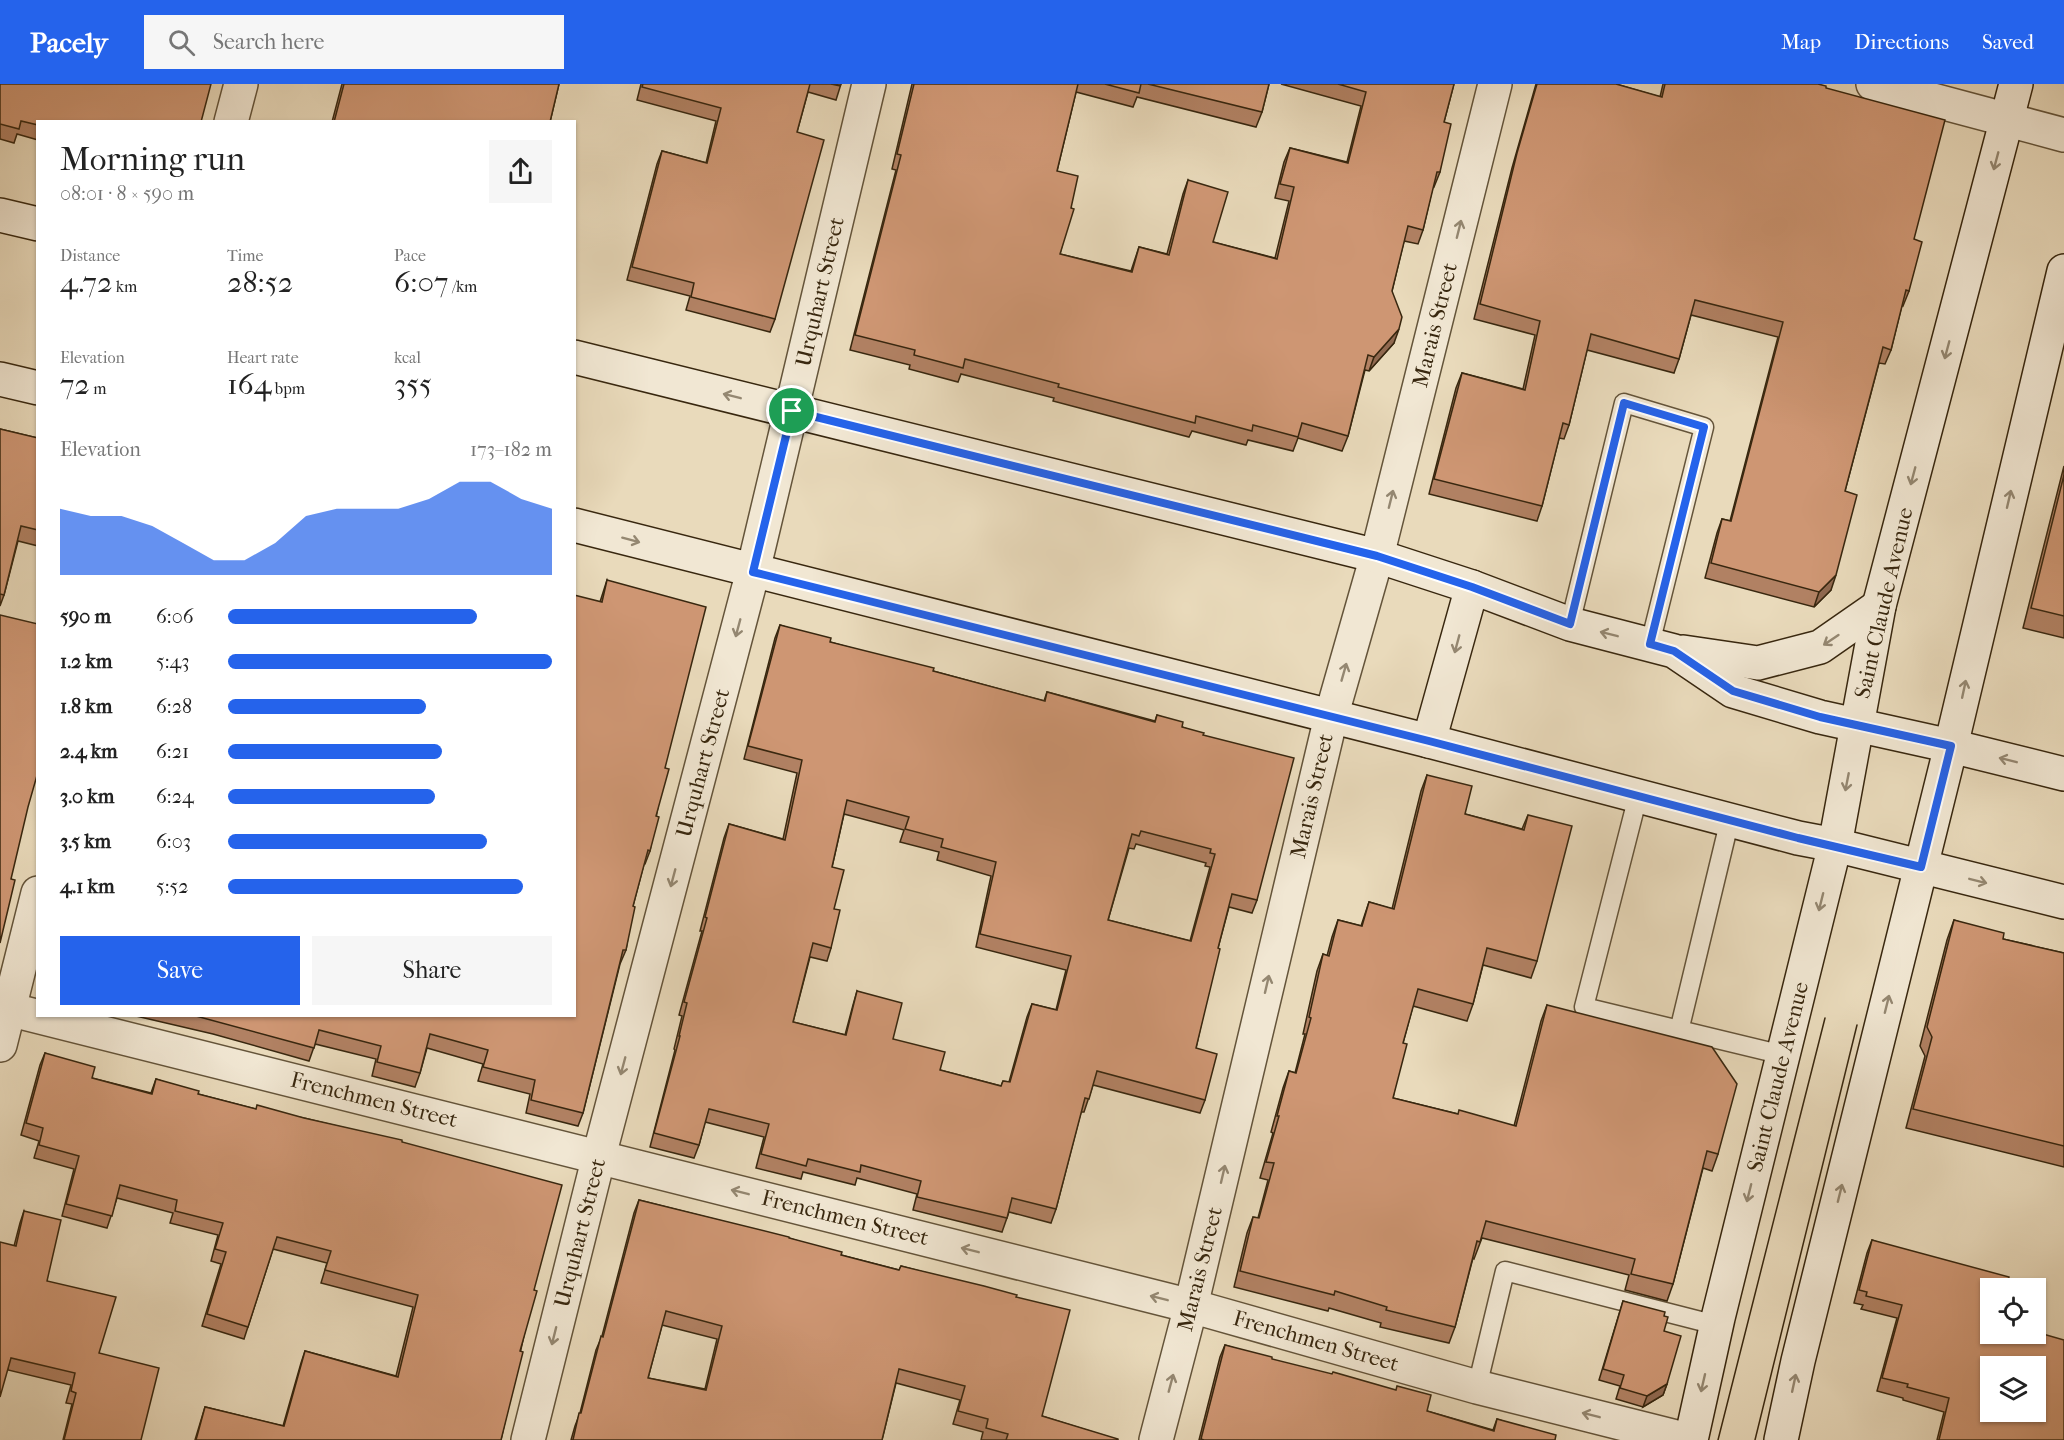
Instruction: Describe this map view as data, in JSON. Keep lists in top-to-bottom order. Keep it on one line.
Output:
{"streets":{"main road":["Urquhart Street","Marais Street","Saint Claude Avenue","Frenchmen Street"]},"crossings":[["Urquhart Street","Frenchmen Street"],["Marais Street","Frenchmen Street"],["Saint Claude Avenue","Frenchmen Street"]],"one_way":["Urquhart Street","Marais Street","Frenchmen Street"],"page":{"header":"Pacely","search":"Search here","nav":["Map","Directions","Saved"],"heading":["Morning run","08:01 · 8 × 590 m"],"stats":[["Distance","4.72 km"],["Time","28:52"],["Pace","6:07 /km"],["Elevation","72 m"],["Heart rate","164 bpm"],["kcal","355"]],"chart":["Elevation","173–182 m"],"list":[{"name":"590 m","note":"6:06"},{"name":"1.2 km","note":"5:43"},{"name":"1.8 km","note":"6:28"},{"name":"2.4 km","note":"6:21"},{"name":"3.0 km","note":"6:24"},{"name":"3.5 km","note":"6:03"},{"name":"4.1 km","note":"5:52"}],"buttons":["Save","Share"]}}
